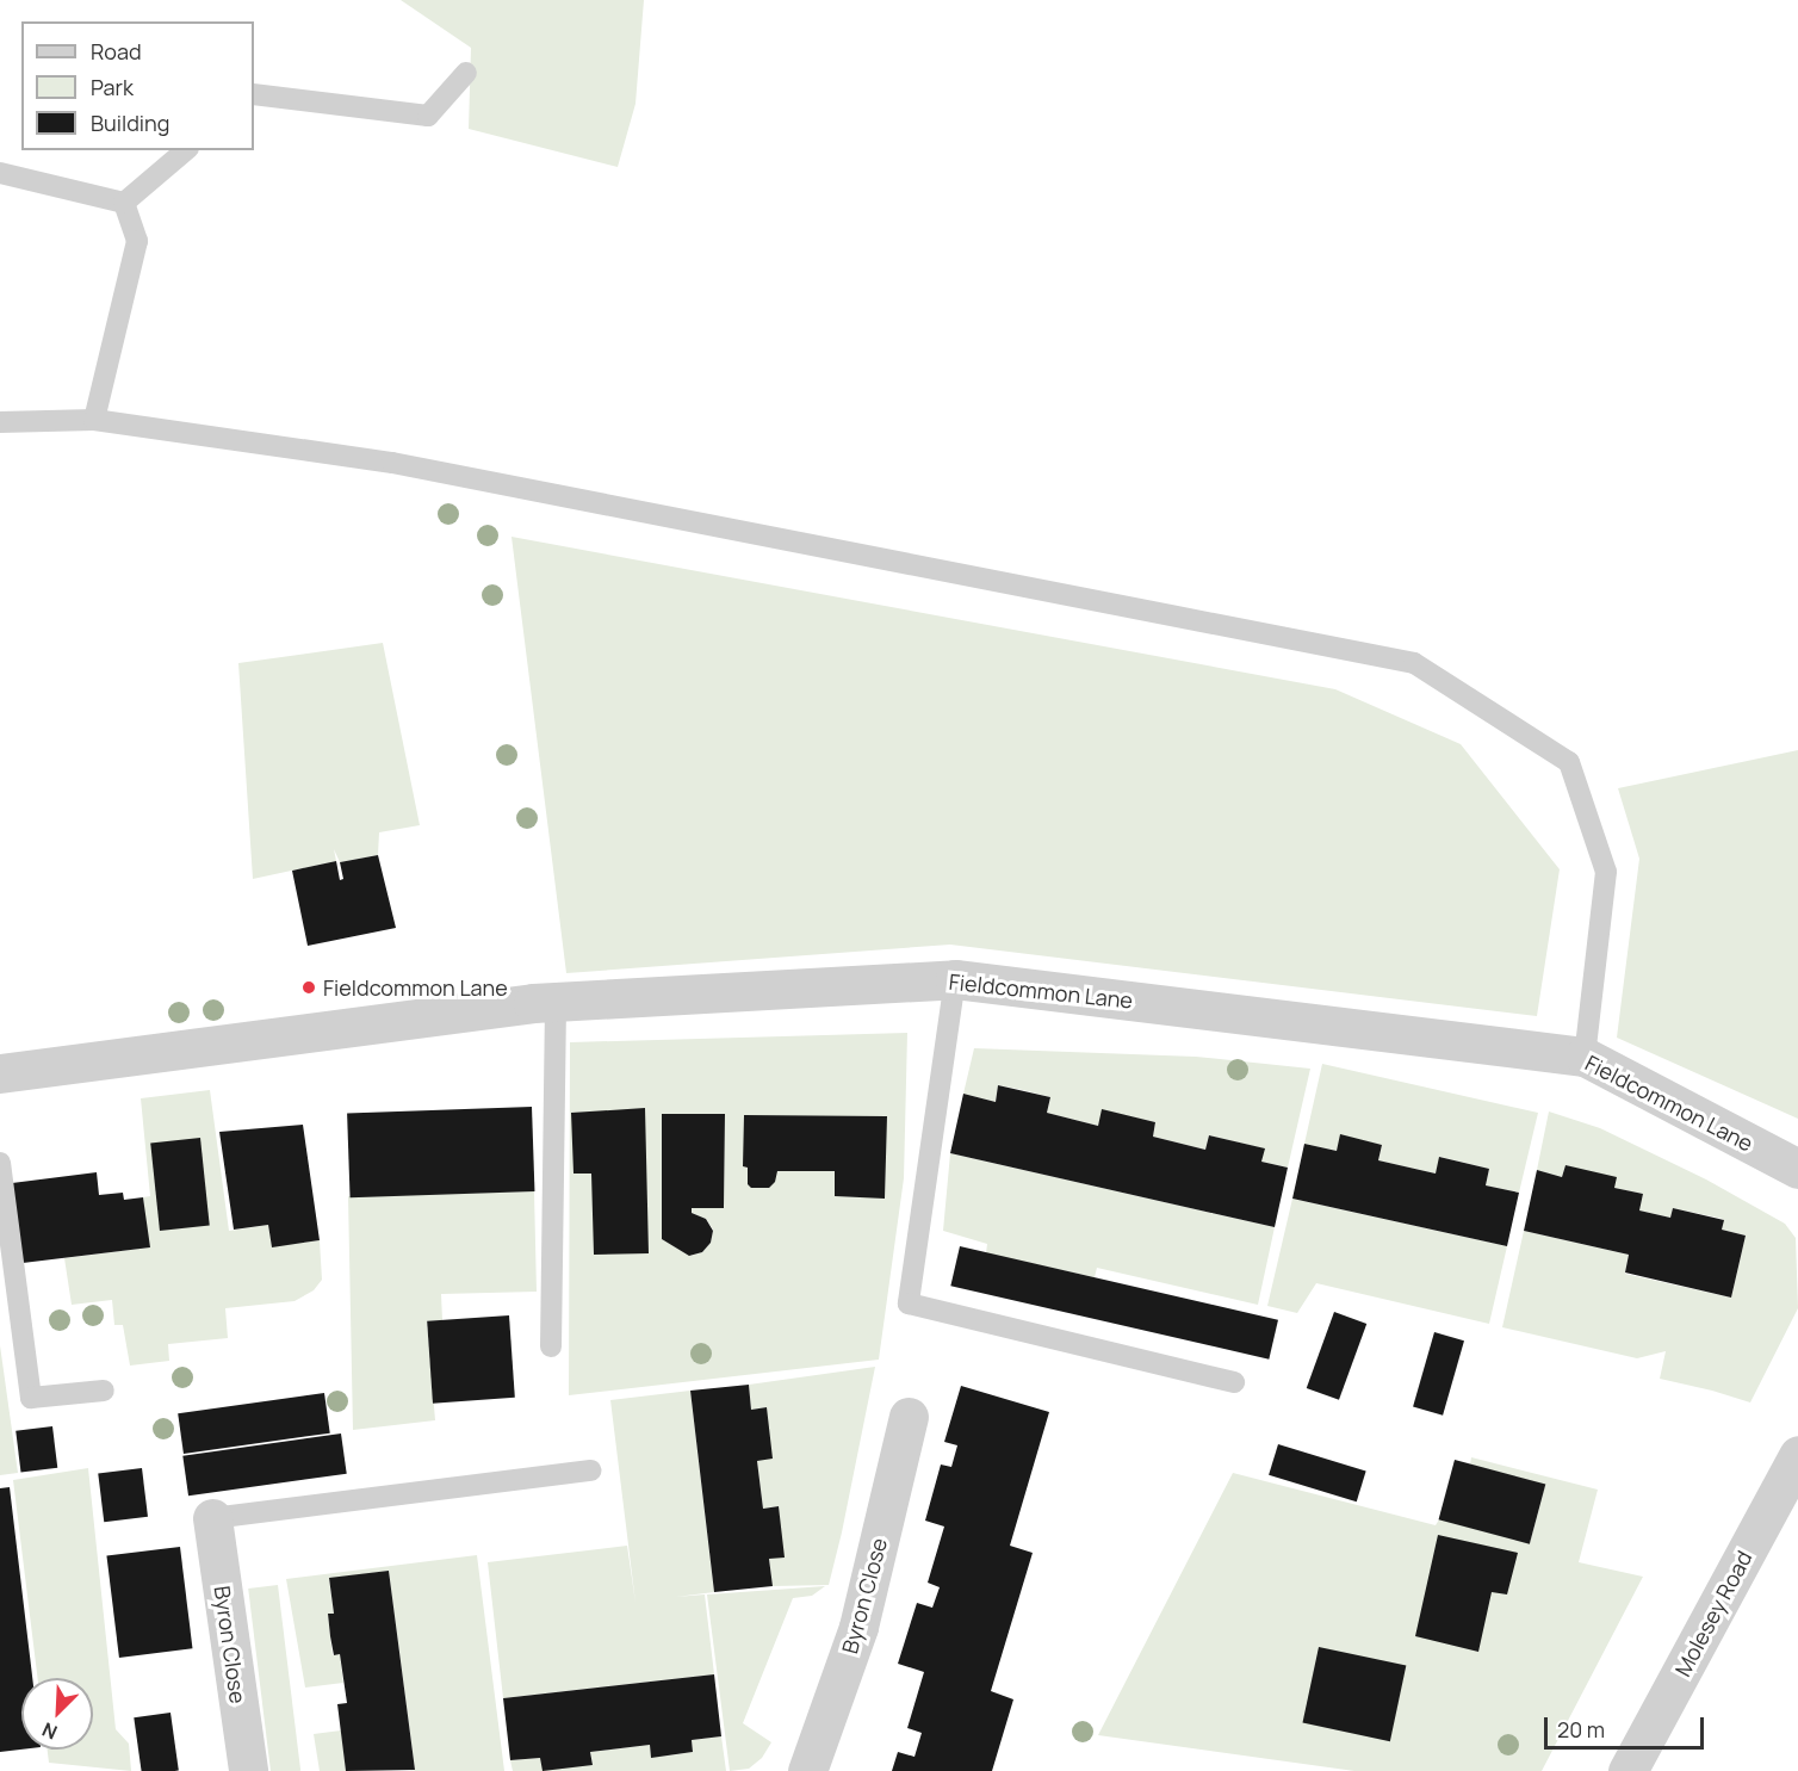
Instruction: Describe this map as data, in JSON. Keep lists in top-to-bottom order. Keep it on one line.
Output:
{"streets":{"street":["Fieldcommon Lane","Byron Close","Molesey Road"]},"places":["Fieldcommon Lane"],"legend":["Road","Park","Building"],"scale_bar":"20 m","north":"bottom left"}
